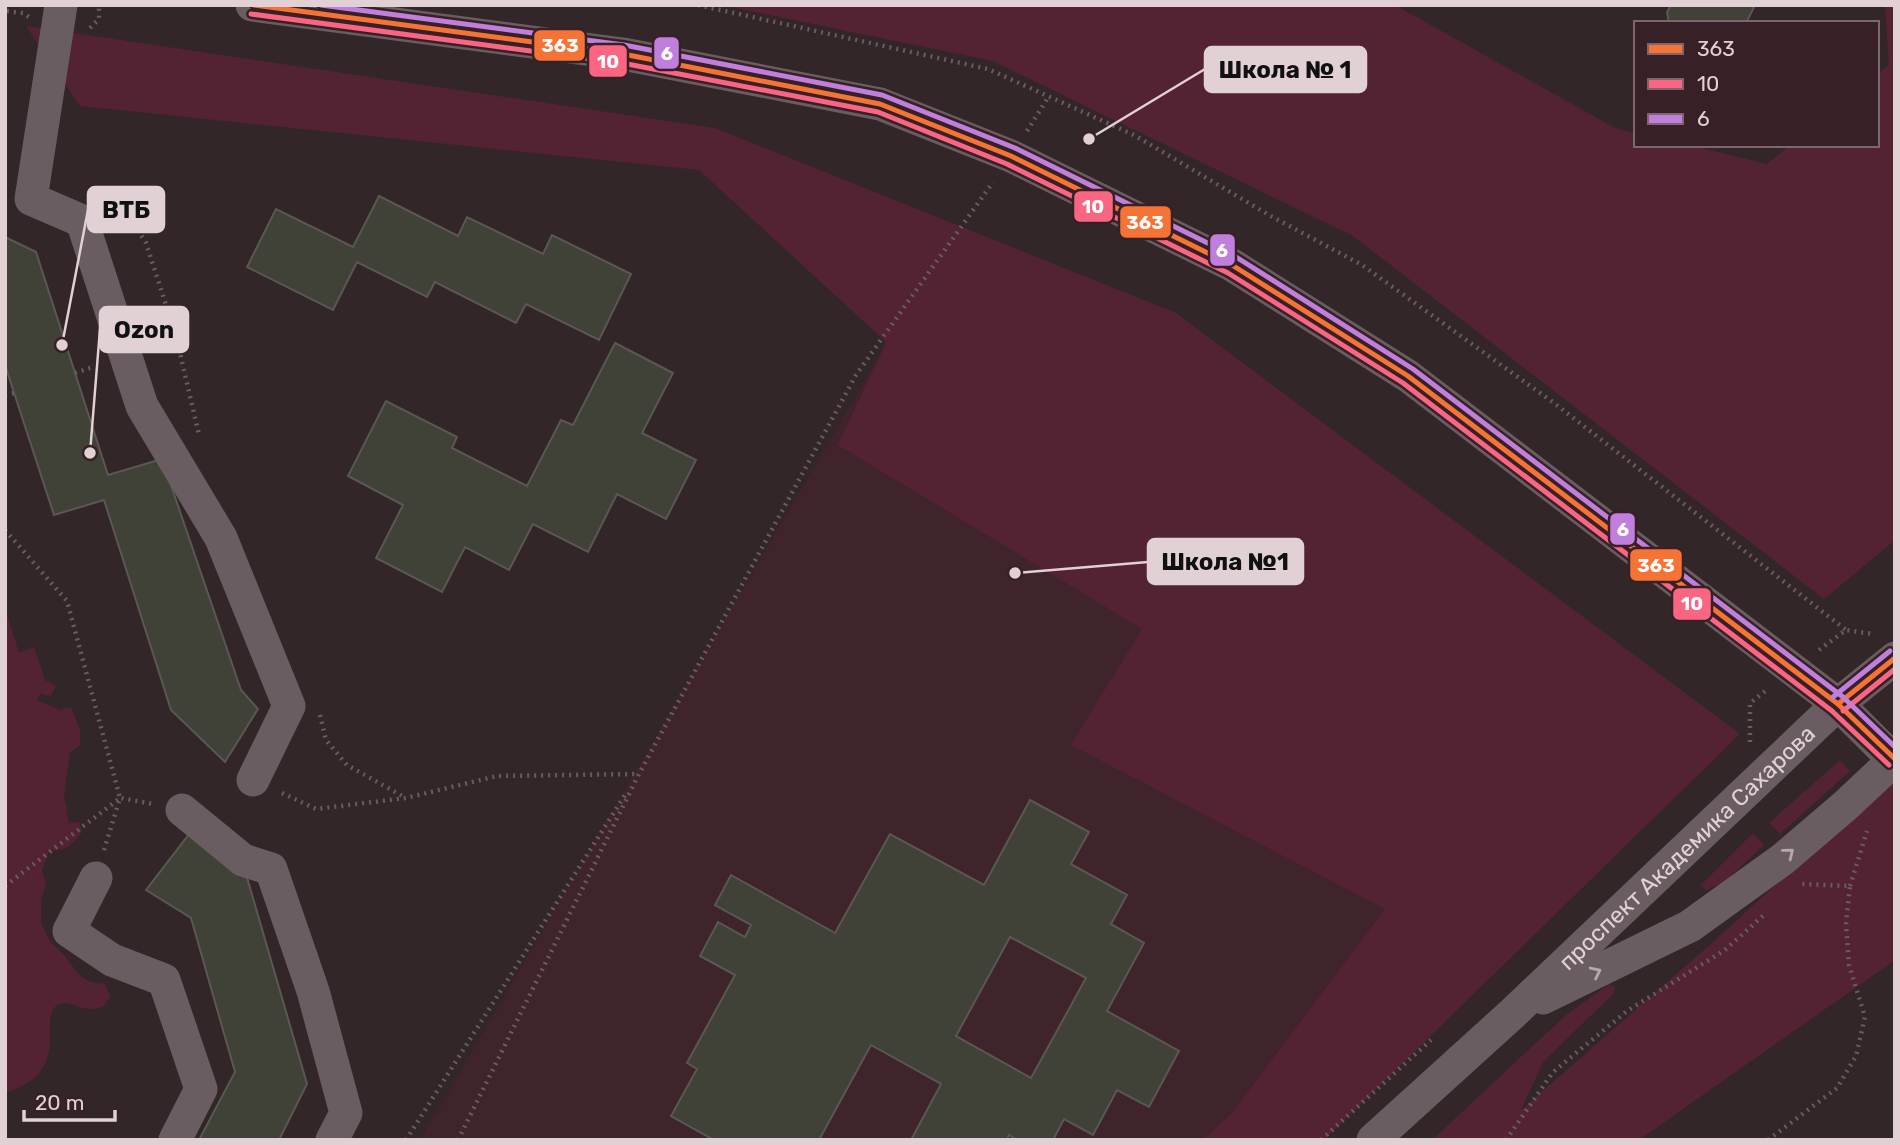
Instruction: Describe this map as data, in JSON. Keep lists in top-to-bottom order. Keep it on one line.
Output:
{"streets":{"street":["проспект Академика Сахарова"]},"places":["Школа № 1","ВТБ","Ozon","Школа №1"],"lines":["transit line 363","transit line 6","transit line 10"],"legend":["363","10","6"],"scale_bar":"20 m"}
